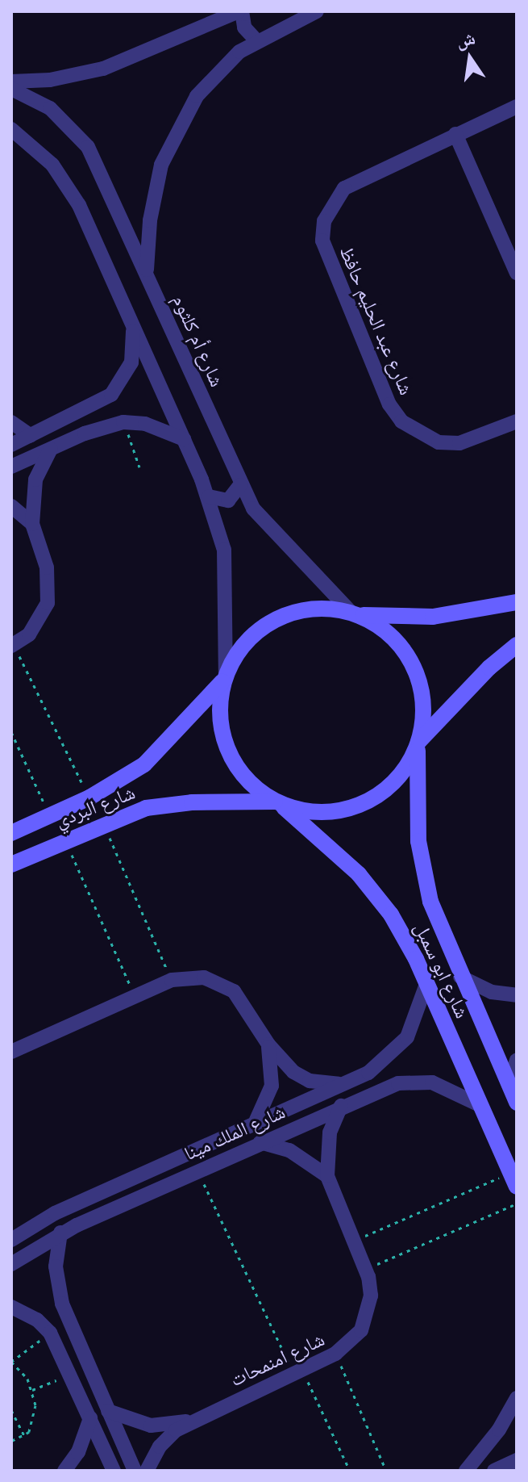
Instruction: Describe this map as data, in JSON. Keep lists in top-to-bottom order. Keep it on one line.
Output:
{"streets":{"street":["شارع عبد الحليم حافظ","شارع أم كلثوم","شارع البردي","شارع ابو سمبل","شارع الملك مينا","شارع امنمحات"]},"crossings":[["شارع أم كلثوم","شارع البردي"],["شارع أم كلثوم","شارع ابو سمبل"],["شارع البردي","شارع ابو سمبل"],["شارع ابو سمبل","شارع الملك مينا"],["شارع الملك مينا","شارع امنمحات"]],"north":"top"}
